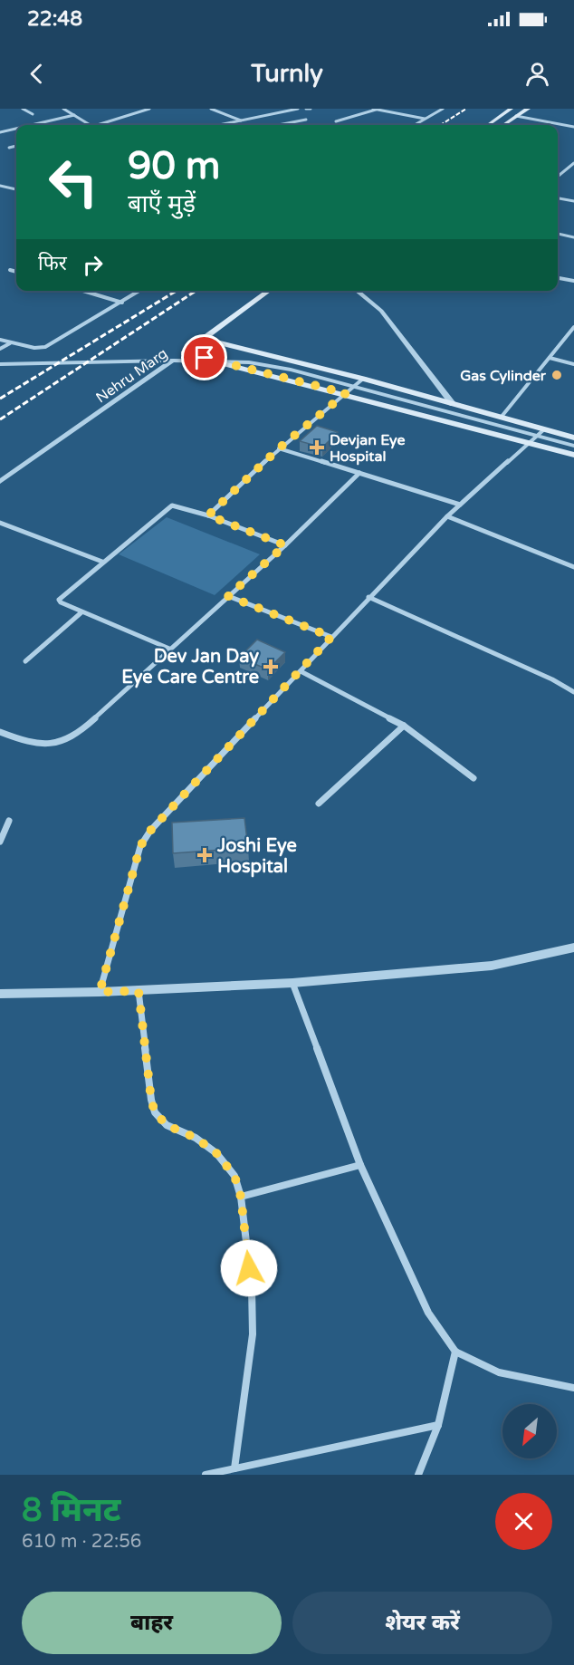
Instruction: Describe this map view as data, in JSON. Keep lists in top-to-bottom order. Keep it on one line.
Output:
{"streets":{"main road":["Nehru Marg"]},"places":{"other":["Gas Cylinder"],"health":["Devjan Eye Hospital","Dev Jan Day Eye Care Centre","Joshi Eye Hospital"]},"north":"bottom left","page":{"status":"22:48","header":"Turnly","turn":["90 m","बाएँ मुड़ें"],"then":"फिर","heading":["8 मिनट","610 m · 22:56"],"buttons":["बाहर","शेयर करें"]}}
